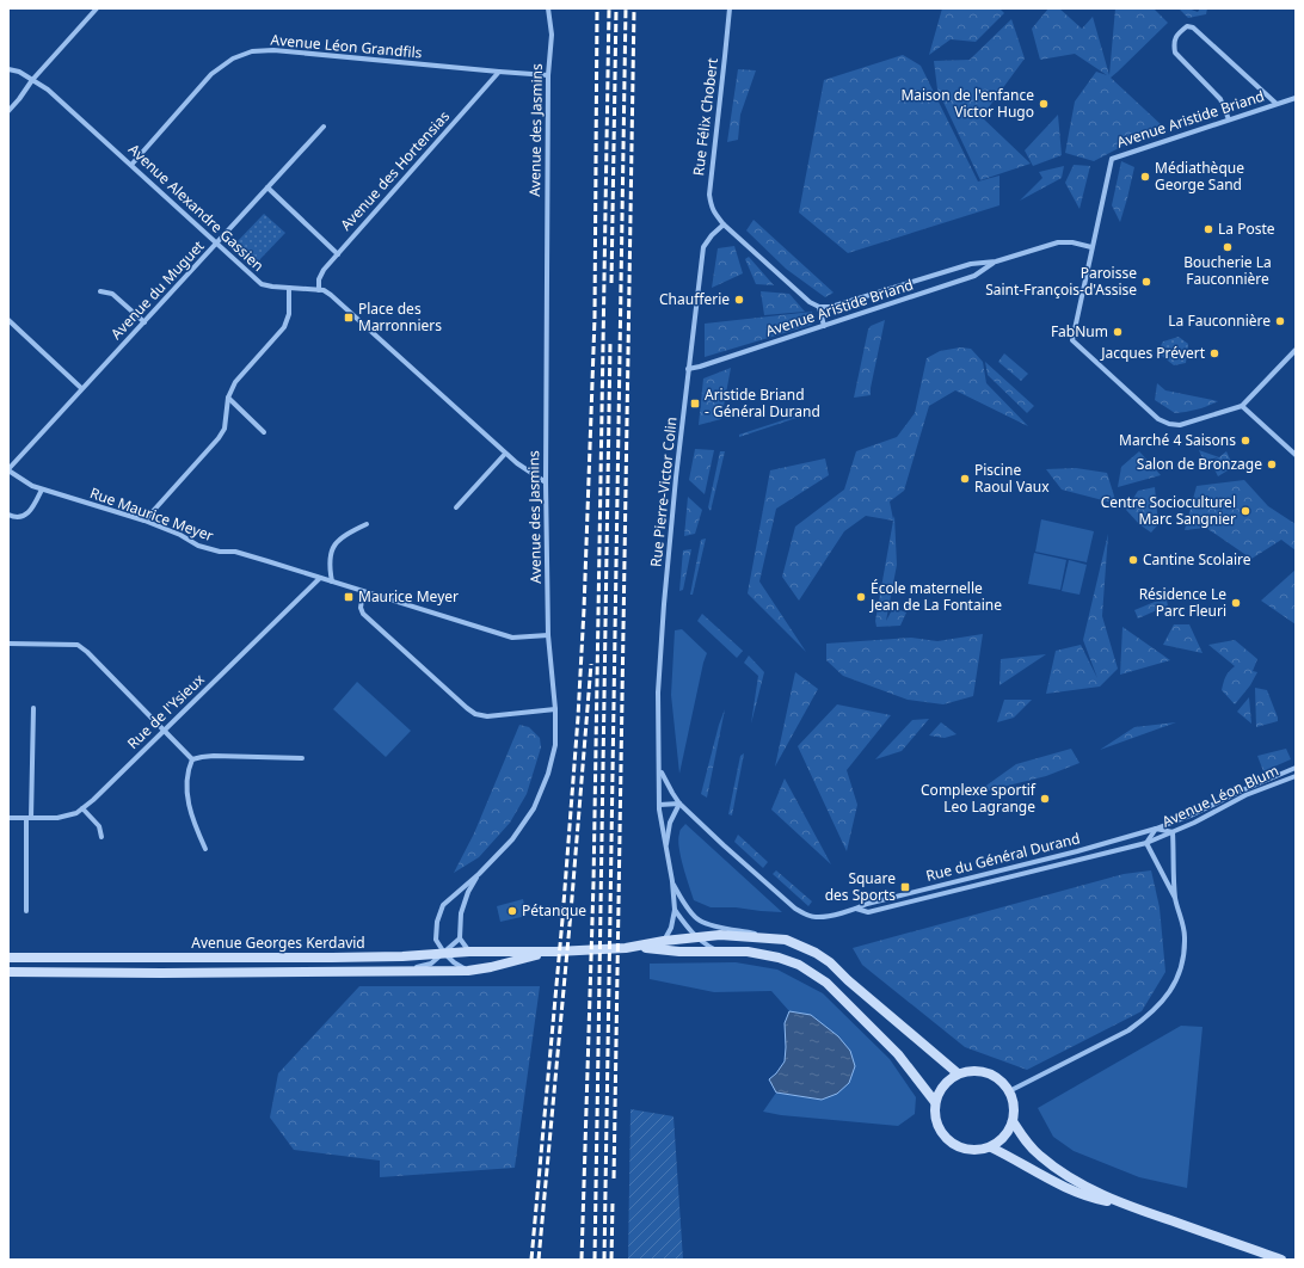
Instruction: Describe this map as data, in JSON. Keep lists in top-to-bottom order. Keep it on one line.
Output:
{"streets":{"main road":["Avenue Georges Kerdavid"],"street":["Avenue Léon Grandfils","Rue Félix Chobert","Avenue Aristide Briand","Avenue des Jasmins","Avenue des Hortensias","Avenue Alexandre Gassien","Avenue du Muguet","Rue Pierre-Victor Colin","Rue Maurice Meyer","Rue de l'Ysieux","Avenue Léon Blum","Rue du Général Durand"]},"crossings":[["Avenue Léon Grandfils","Avenue des Jasmins"],["Avenue Léon Grandfils","Avenue des Hortensias"],["Avenue Léon Grandfils","Avenue Alexandre Gassien"],["Rue Félix Chobert","Avenue Aristide Briand"],["Rue Félix Chobert","Rue Pierre-Victor Colin"],["Avenue Aristide Briand","Rue Pierre-Victor Colin"],["Avenue des Jasmins","Avenue Alexandre Gassien"],["Avenue des Jasmins","Rue Maurice Meyer"],["Avenue des Jasmins","Avenue Georges Kerdavid"],["Avenue des Hortensias","Avenue Alexandre Gassien"],["Avenue Alexandre Gassien","Avenue du Muguet"],["Avenue du Muguet","Rue Maurice Meyer"],["Rue Pierre-Victor Colin","Rue du Général Durand"],["Rue Maurice Meyer","Rue de l'Ysieux"],["Avenue Léon Blum","Rue du Général Durand"]],"places":{"other":["Maison de l'enfance Victor Hugo","Médiathèque George Sand","La Poste","Boucherie La Fauconnière","Paroisse Saint-François-d'Assise","Chaufferie","La Fauconnière","FabNum","Jacques Prévert","Marché 4 Saisons","Salon de Bronzage","Piscine Raoul Vaux","Centre Socioculturel Marc Sangnier","Cantine Scolaire","École maternelle Jean de La Fontaine","Résidence Le Parc Fleuri","Complexe sportif Leo Lagrange","Pétanque"],"transit":["Place des Marronniers","Aristide Briand - Général Durand","Maurice Meyer","Square des Sports"]}}
